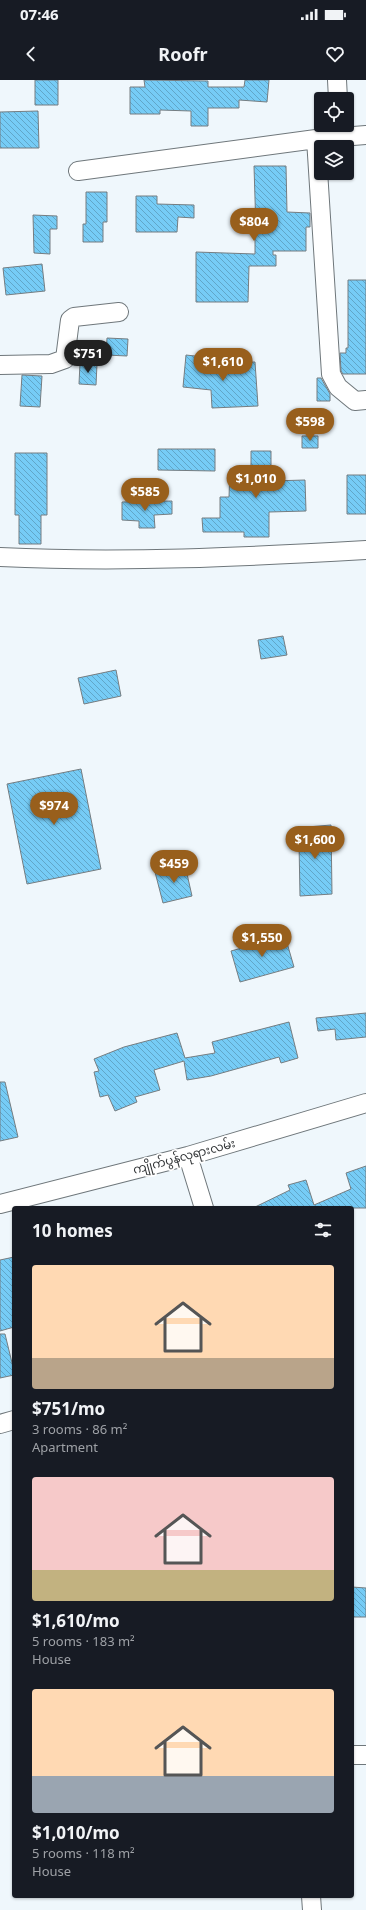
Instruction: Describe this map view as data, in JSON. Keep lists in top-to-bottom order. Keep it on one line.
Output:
{"streets":{"street":["ကျိုက်ပွန်လုရားလမ်း"]},"page":{"status":"07:46","header":"Roofr","price":["$804","$751","$1,610","$598","$1,010","$585","$974","$1,600","$459","$1,550"],"heading":"10 homes","list":[{"name":"$751/mo","note":"3 rooms · 86 m² · Apartment"},{"name":"$1,610/mo","note":"5 rooms · 183 m² · House"},{"name":"$1,010/mo","note":"5 rooms · 118 m² · House"}]}}
